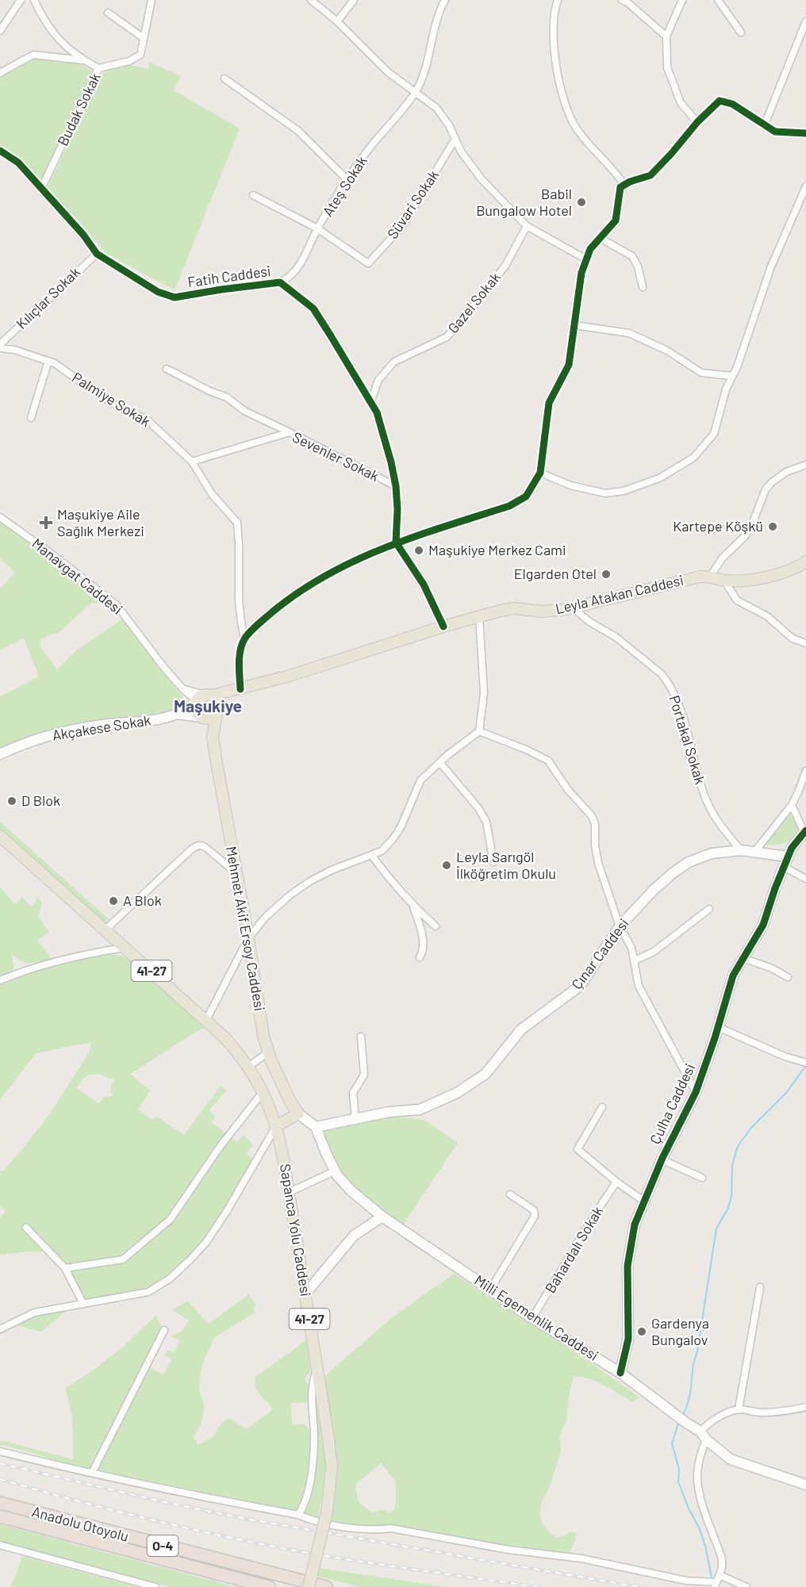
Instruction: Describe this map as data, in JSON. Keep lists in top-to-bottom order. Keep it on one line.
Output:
{"streets":{"highway":["Anadolu Otoyolu","O-4"],"main road":["Leyla Atakan Caddesi","Mehmet Akif Ersoy Caddesi","41-27","Sapanca Yolu Caddesi"],"street":["Budak Sokak","Ateş Sokak","Süvari Sokak","Fatih Caddesi","Kılıçlar Sokak","Gazel Sokak","Palmiye Sokak","Sevenler Sokak","Manavgat Caddesi","Akçakese Sokak","Portakal Sokak","Çınar Caddesi","Çulha Caddesi","Bahardalı Sokak","Milli Egemenlik Caddesi"]},"crossings":[["Budak Sokak","Fatih Caddesi"],["Ateş Sokak","Süvari Sokak"],["Ateş Sokak","Fatih Caddesi"],["Fatih Caddesi","Kılıçlar Sokak"],["Fatih Caddesi","Gazel Sokak"],["Fatih Caddesi","Sevenler Sokak"],["Palmiye Sokak","Sevenler Sokak"],["Palmiye Sokak","Leyla Atakan Caddesi"],["Manavgat Caddesi","Leyla Atakan Caddesi"],["Leyla Atakan Caddesi","Portakal Sokak"],["Portakal Sokak","Çınar Caddesi"],["Mehmet Akif Ersoy Caddesi","Milli Egemenlik Caddesi"],["Çınar Caddesi","Çulha Caddesi"],["Çınar Caddesi","Milli Egemenlik Caddesi"],["41-27","Sapanca Yolu Caddesi"],["Çulha Caddesi","Milli Egemenlik Caddesi"],["Bahardalı Sokak","Milli Egemenlik Caddesi"]],"districts":["Maşukiye"],"places":{"other":["Babil Bungalow Hotel","Kartepe Köşkü","Maşukiye Merkez Cami","Elgarden Otel","D Blok","Leyla Sarıgöl İlköğretim Okulu","A Blok","Gardenya Bungalov"],"health":["Maşukiye Aile Sağlık Merkezi"]}}
